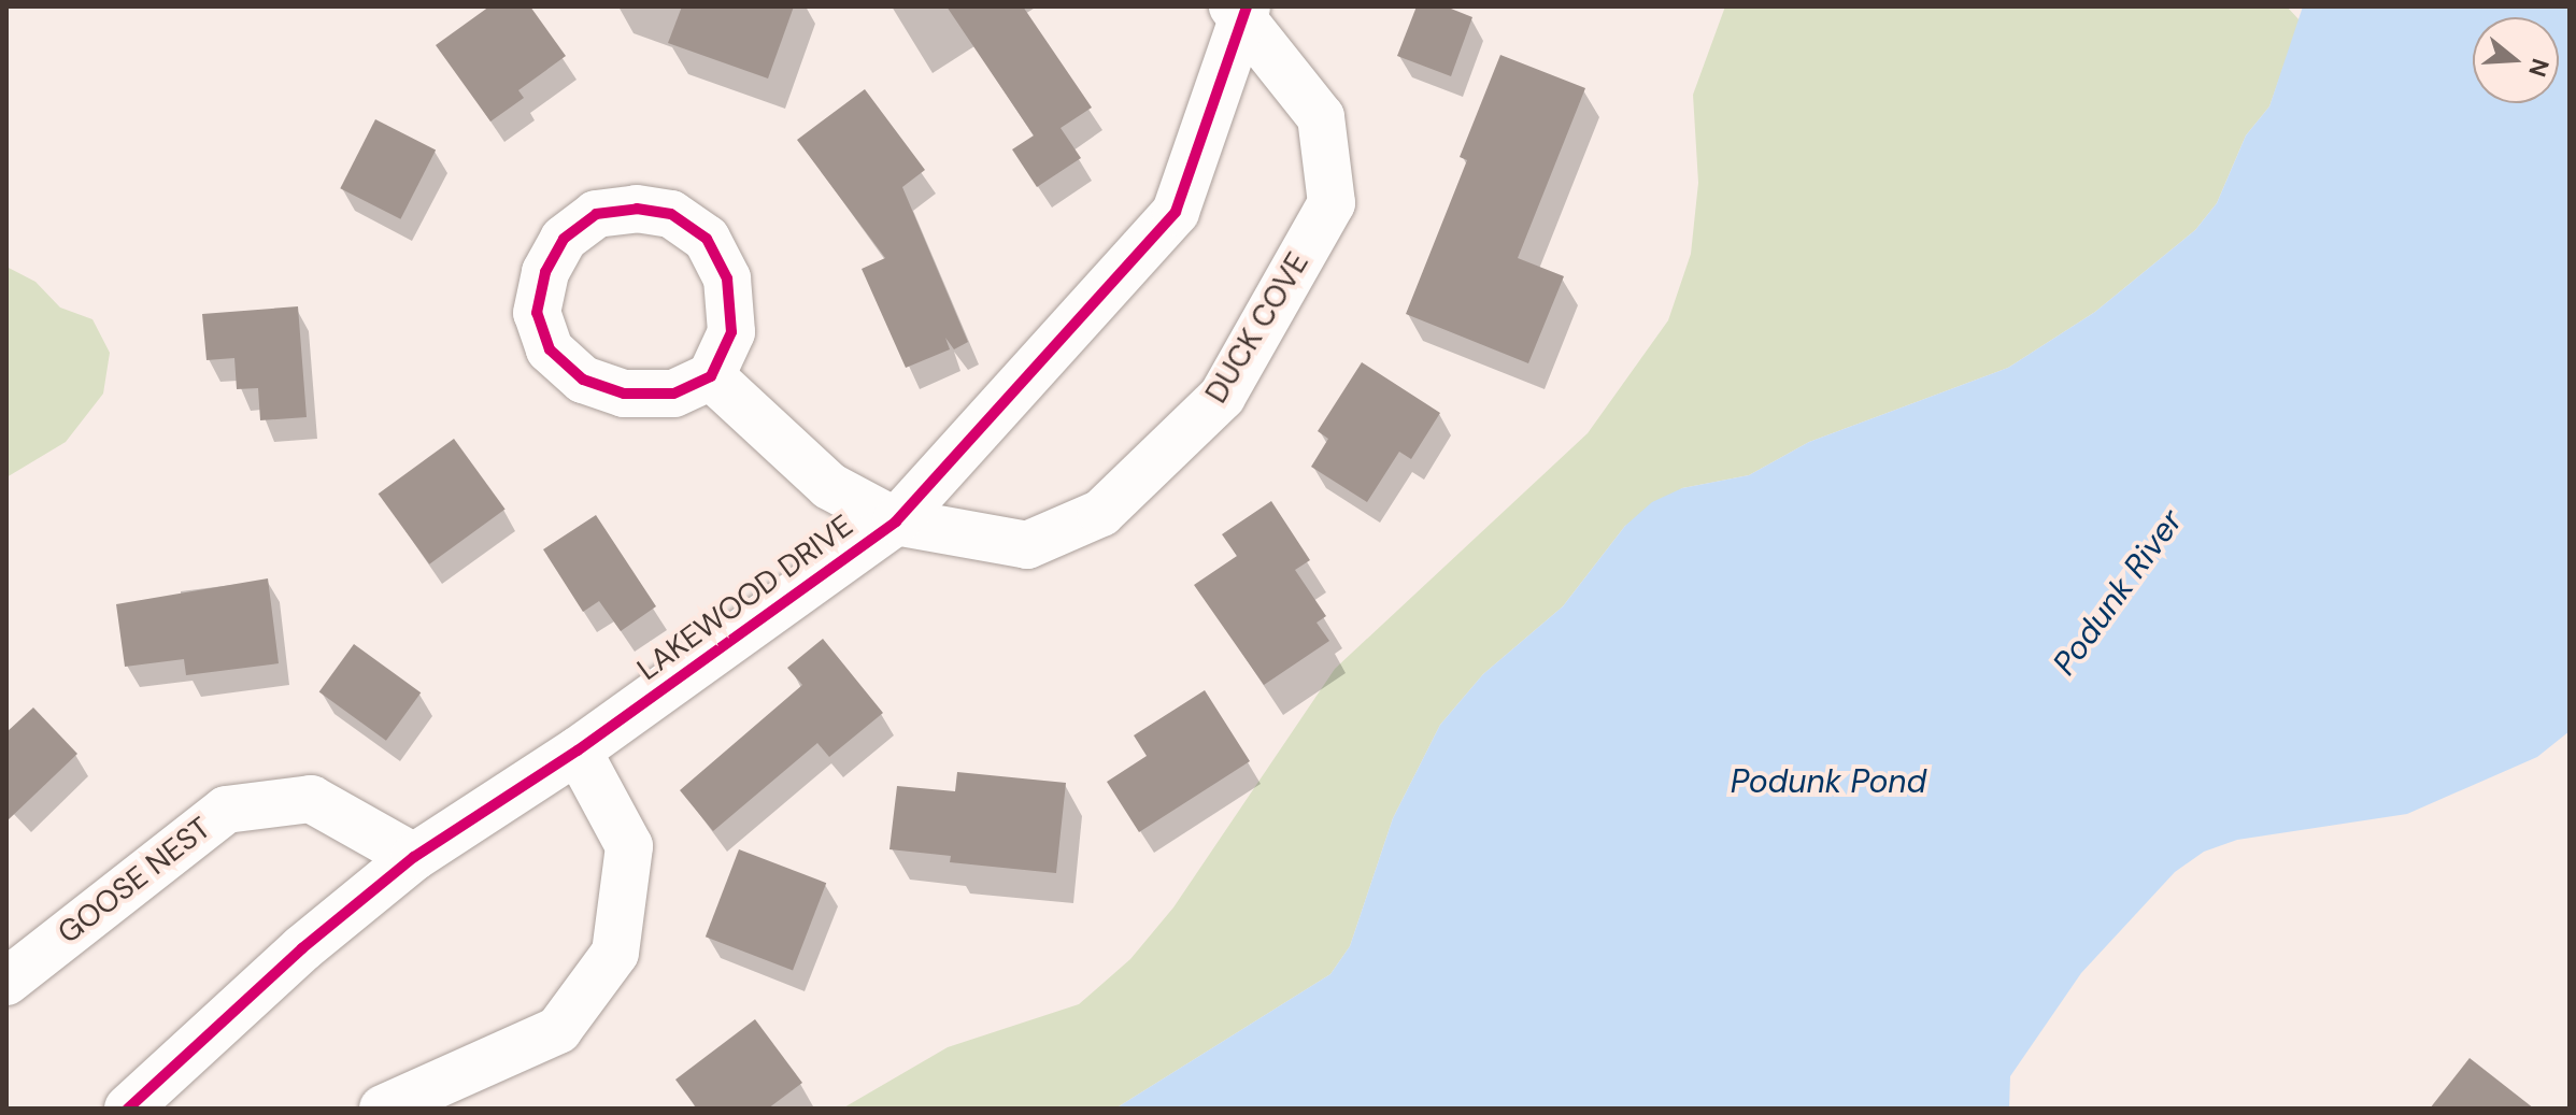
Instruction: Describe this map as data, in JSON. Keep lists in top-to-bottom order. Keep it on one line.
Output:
{"streets":{"street":["DUCK COVE","LAKEWOOD DRIVE","GOOSE NEST"]},"crossings":[["DUCK COVE","LAKEWOOD DRIVE"],["LAKEWOOD DRIVE","GOOSE NEST"]],"water":["Podunk River","Podunk Pond"],"north":"right"}
